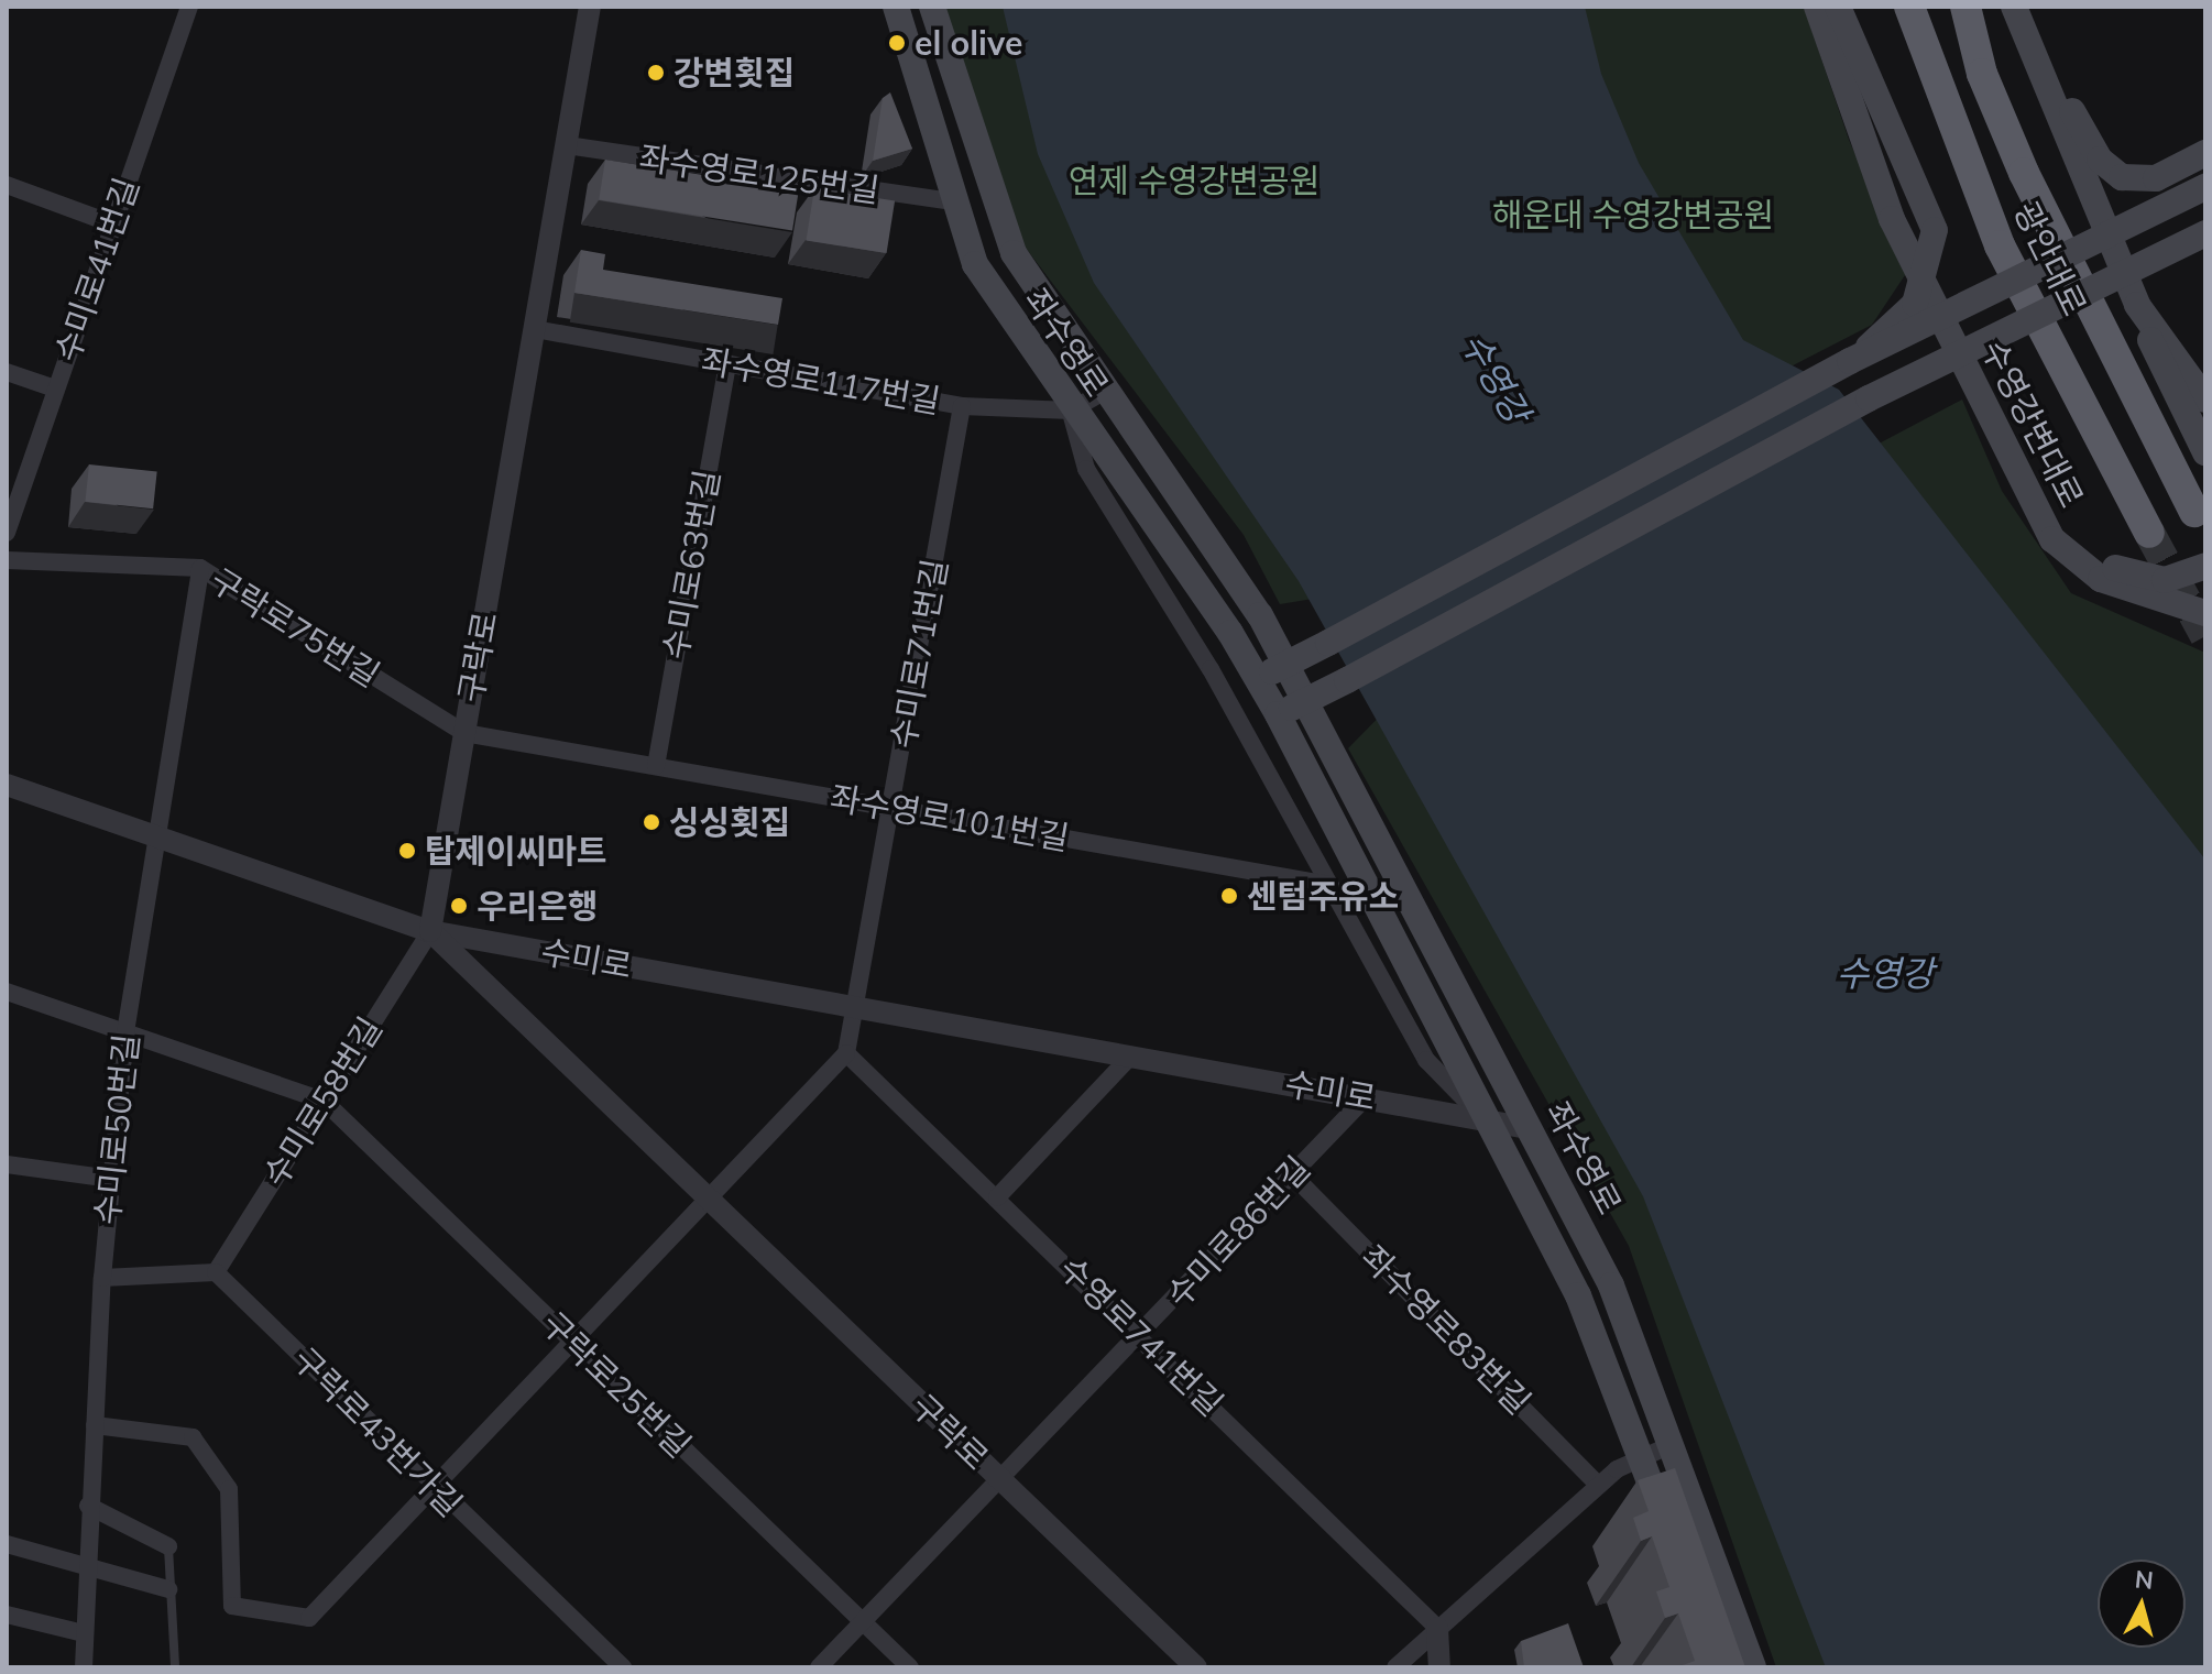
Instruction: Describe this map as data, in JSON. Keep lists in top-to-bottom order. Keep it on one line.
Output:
{"streets":{"highway":["광안대로"],"main road":["좌수영로","수영강변대로"],"street":["좌수영로125번길","수미로41번길","좌수영로117번길","수미로63번길","구락로75번길","수미로71번길","구락로","좌수영로101번길","수미로","수미로58번길","수미로50번길","수미로86번길","좌수영로83번길","수영로741번길","구락로25번길","구락로43번가길"]},"crossings":[["좌수영로125번길","좌수영로"],["좌수영로125번길","구락로"],["좌수영로","좌수영로117번길"],["좌수영로","수미로"],["좌수영로117번길","수미로63번길"],["좌수영로117번길","수미로71번길"],["좌수영로117번길","구락로"],["수미로63번길","좌수영로101번길"],["구락로75번길","구락로"],["구락로75번길","좌수영로101번길"],["구락로75번길","수미로50번길"],["수미로71번길","좌수영로101번길"],["수미로71번길","수미로"],["구락로","좌수영로101번길"],["구락로","수미로"],["구락로","수미로58번길"],["구락로","수미로86번길"],["수미로","수미로58번길"],["수미로","수미로50번길"],["수미로","수미로86번길"],["수미로58번길","구락로25번길"],["수미로58번길","구락로43번가길"],["수미로86번길","좌수영로83번길"],["수미로86번길","수영로741번길"],["수미로86번길","구락로25번길"]],"water":["수영강"],"parks":["연제 수영강변공원","해운대 수영강변공원"],"places":["el olive","강변횟집","싱싱횟집","탑제이씨마트","센텀주유소","우리은행"],"north":"top"}
